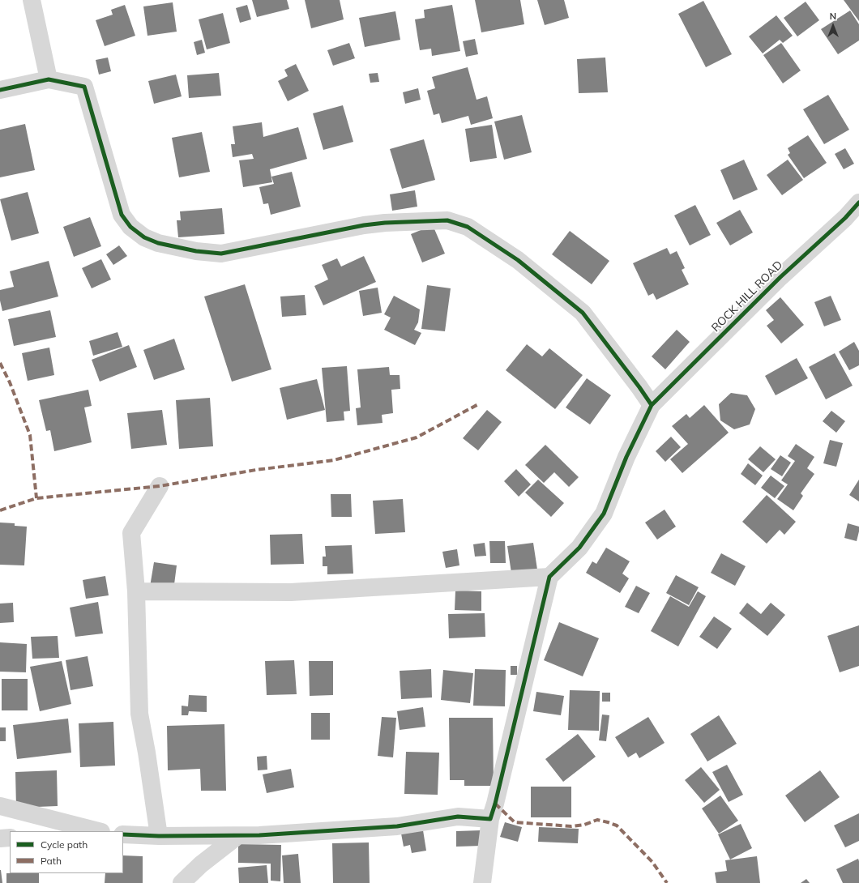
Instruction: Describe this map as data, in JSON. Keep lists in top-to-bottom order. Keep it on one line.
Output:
{"streets":{"street":["ROCK HILL ROAD"]},"legend":["Cycle path","Path"],"north":"top"}
